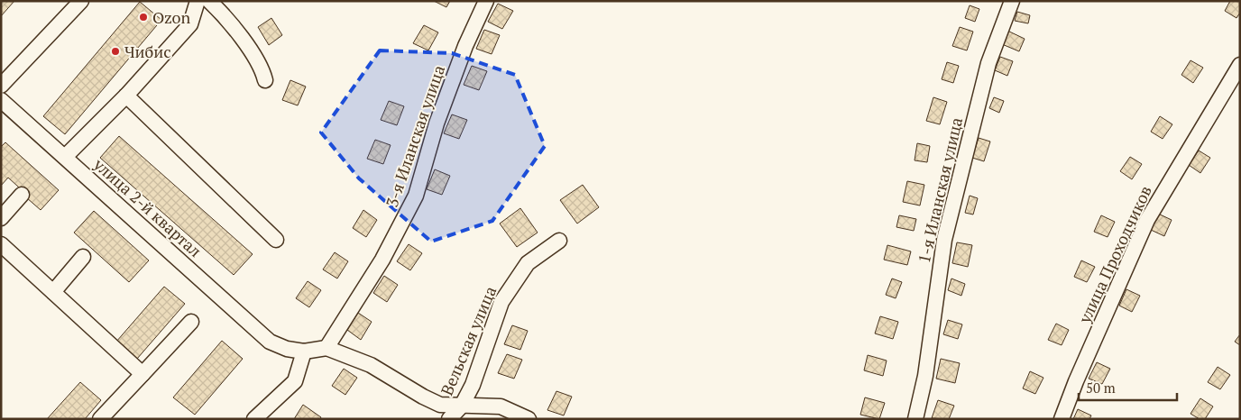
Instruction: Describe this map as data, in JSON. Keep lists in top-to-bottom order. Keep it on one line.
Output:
{"streets":{"street":["3-я Иланская улица","1-я Иланская улица","улица 2-й квартал","улица Проходчиков","Вельская улица"]},"places":["Ozon","Чибис"],"scale_bar":"50 m"}
